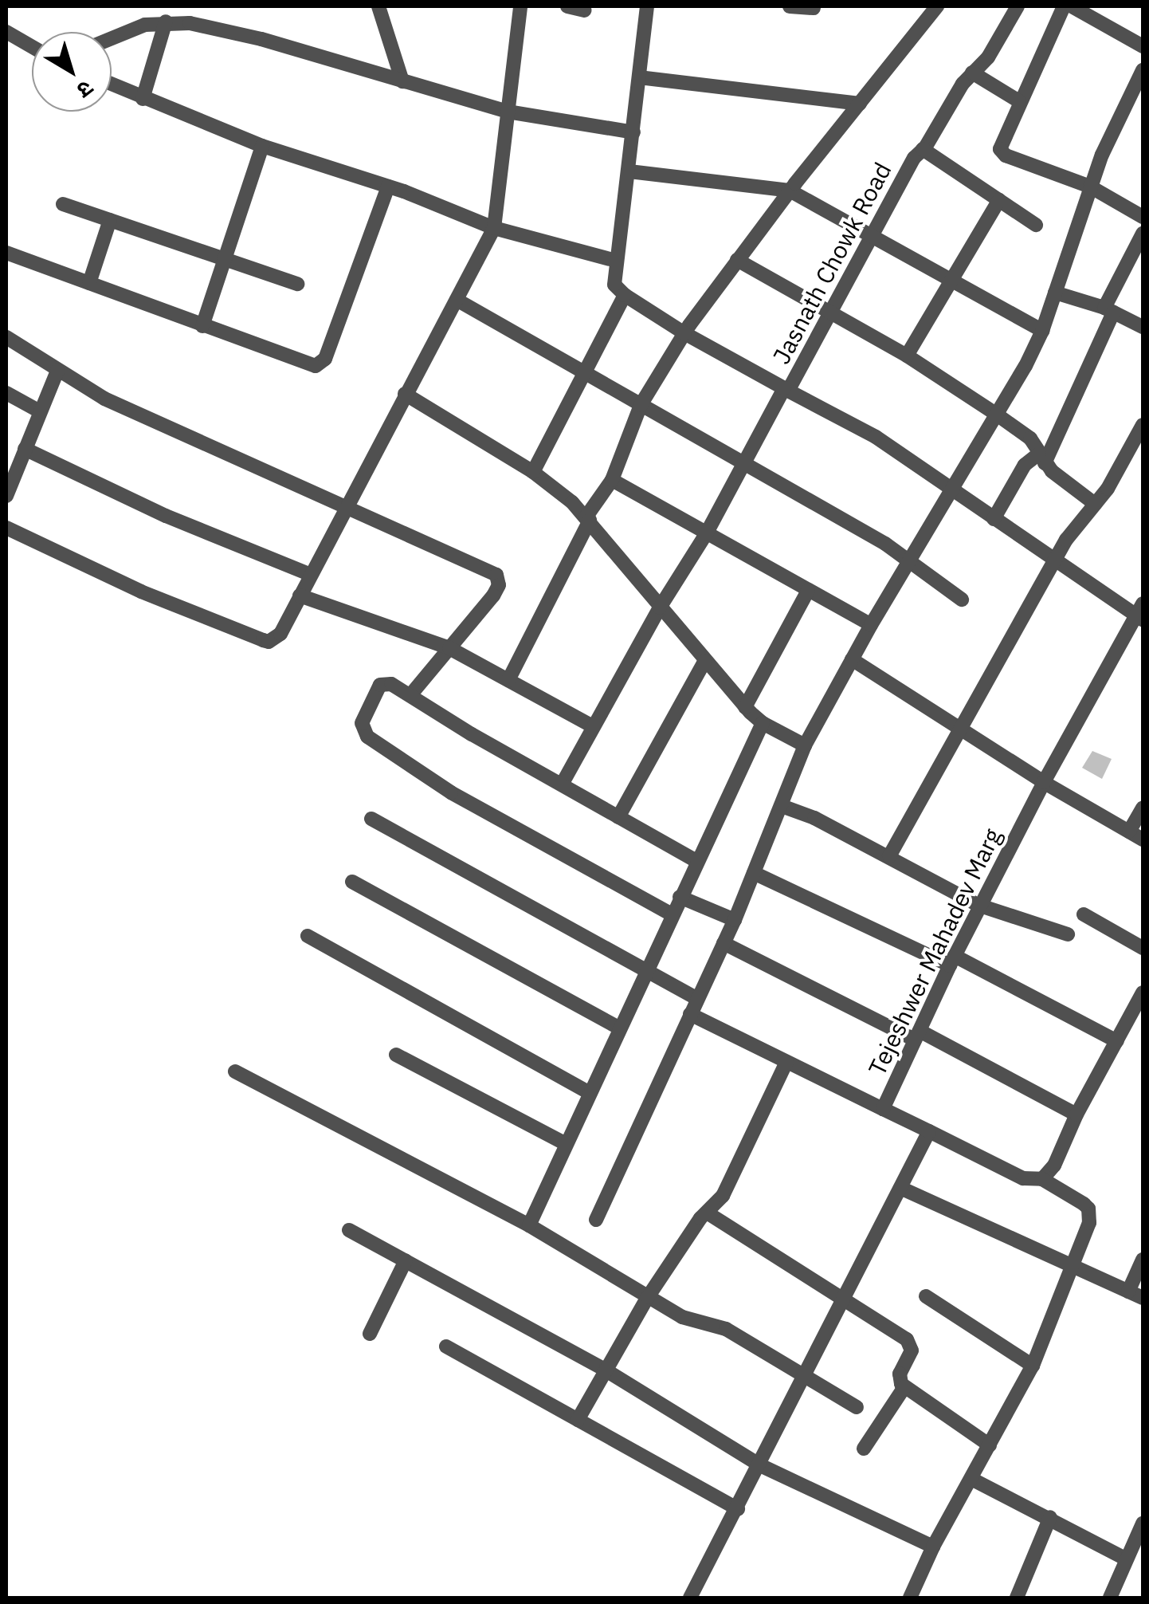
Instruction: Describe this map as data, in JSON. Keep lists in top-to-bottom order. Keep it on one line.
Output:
{"streets":{"street":["Jasnath Chowk Road","Tejeshwer Mahadev Marg"]},"crossings":[["Jasnath Chowk Road","Tejeshwer Mahadev Marg"]],"north":"bottom right"}
